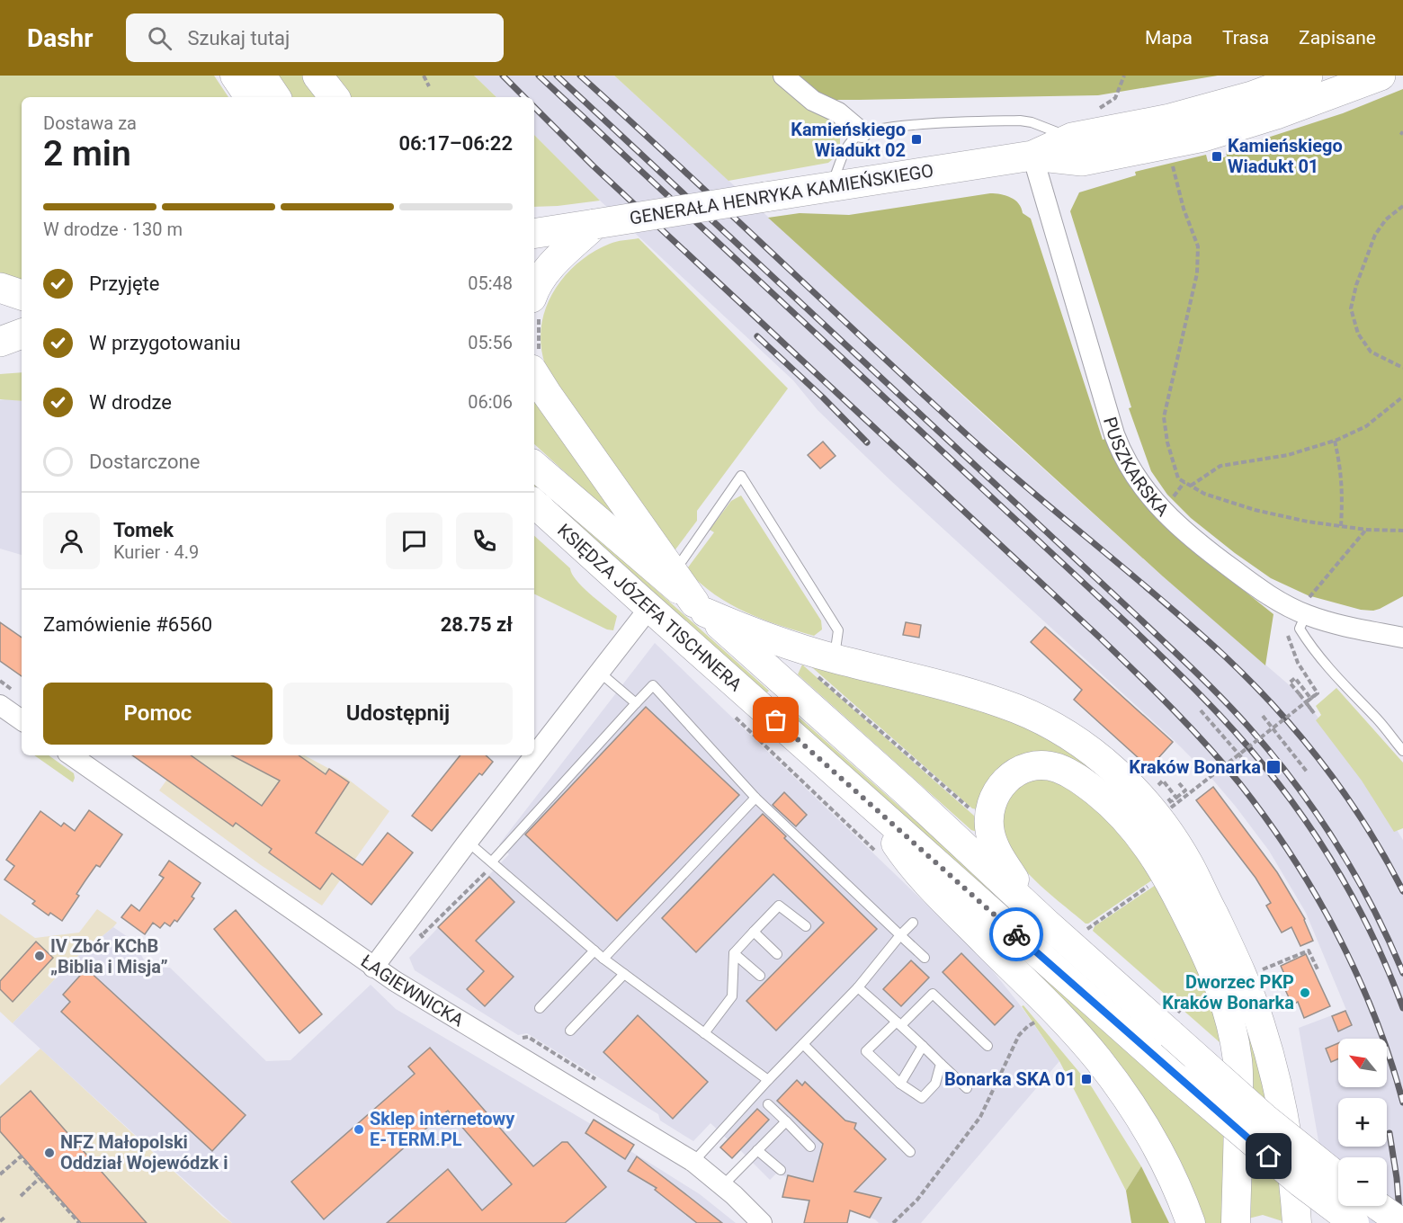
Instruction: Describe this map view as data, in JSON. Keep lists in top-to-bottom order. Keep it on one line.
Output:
{"streets":{"main road":["GENERAŁA HENRYKA KAMIEŃSKIEGO","KSIĘDZA JÓZEFA TISCHNERA"],"street":["PUSZKARSKA","ŁAGIEWNICKA"]},"crossings":[["GENERAŁA HENRYKA KAMIEŃSKIEGO","PUSZKARSKA"]],"places":{"transit":["Kamieńskiego Wiadukt 02","Kamieńskiego Wiadukt 01","Kraków Bonarka","Bonarka SKA 01"],"other":["IV Zbór KChB „Biblia i Misja”","Dworzec PKP Kraków Bonarka","Sklep internetowy E-TERM.PL","NFZ Małopolski Oddział Wojewódzk i"]},"north":"top left","page":{"header":"Dashr","search":"Szukaj tutaj","nav":["Mapa","Trasa","Zapisane"],"heading":["2 min","Dostawa za","06:17–06:22"],"panel":["Tomek","Kurier · 4.9","Zamówienie #6560","28.75 zł"],"bar":"W drodze · 130 m","list":[["Przyjęte","05:48"],["W przygotowaniu","05:56"],["W drodze","06:06"],"Dostarczone"],"buttons":["Pomoc","Udostępnij"],"map_buttons":["+","−"]}}
